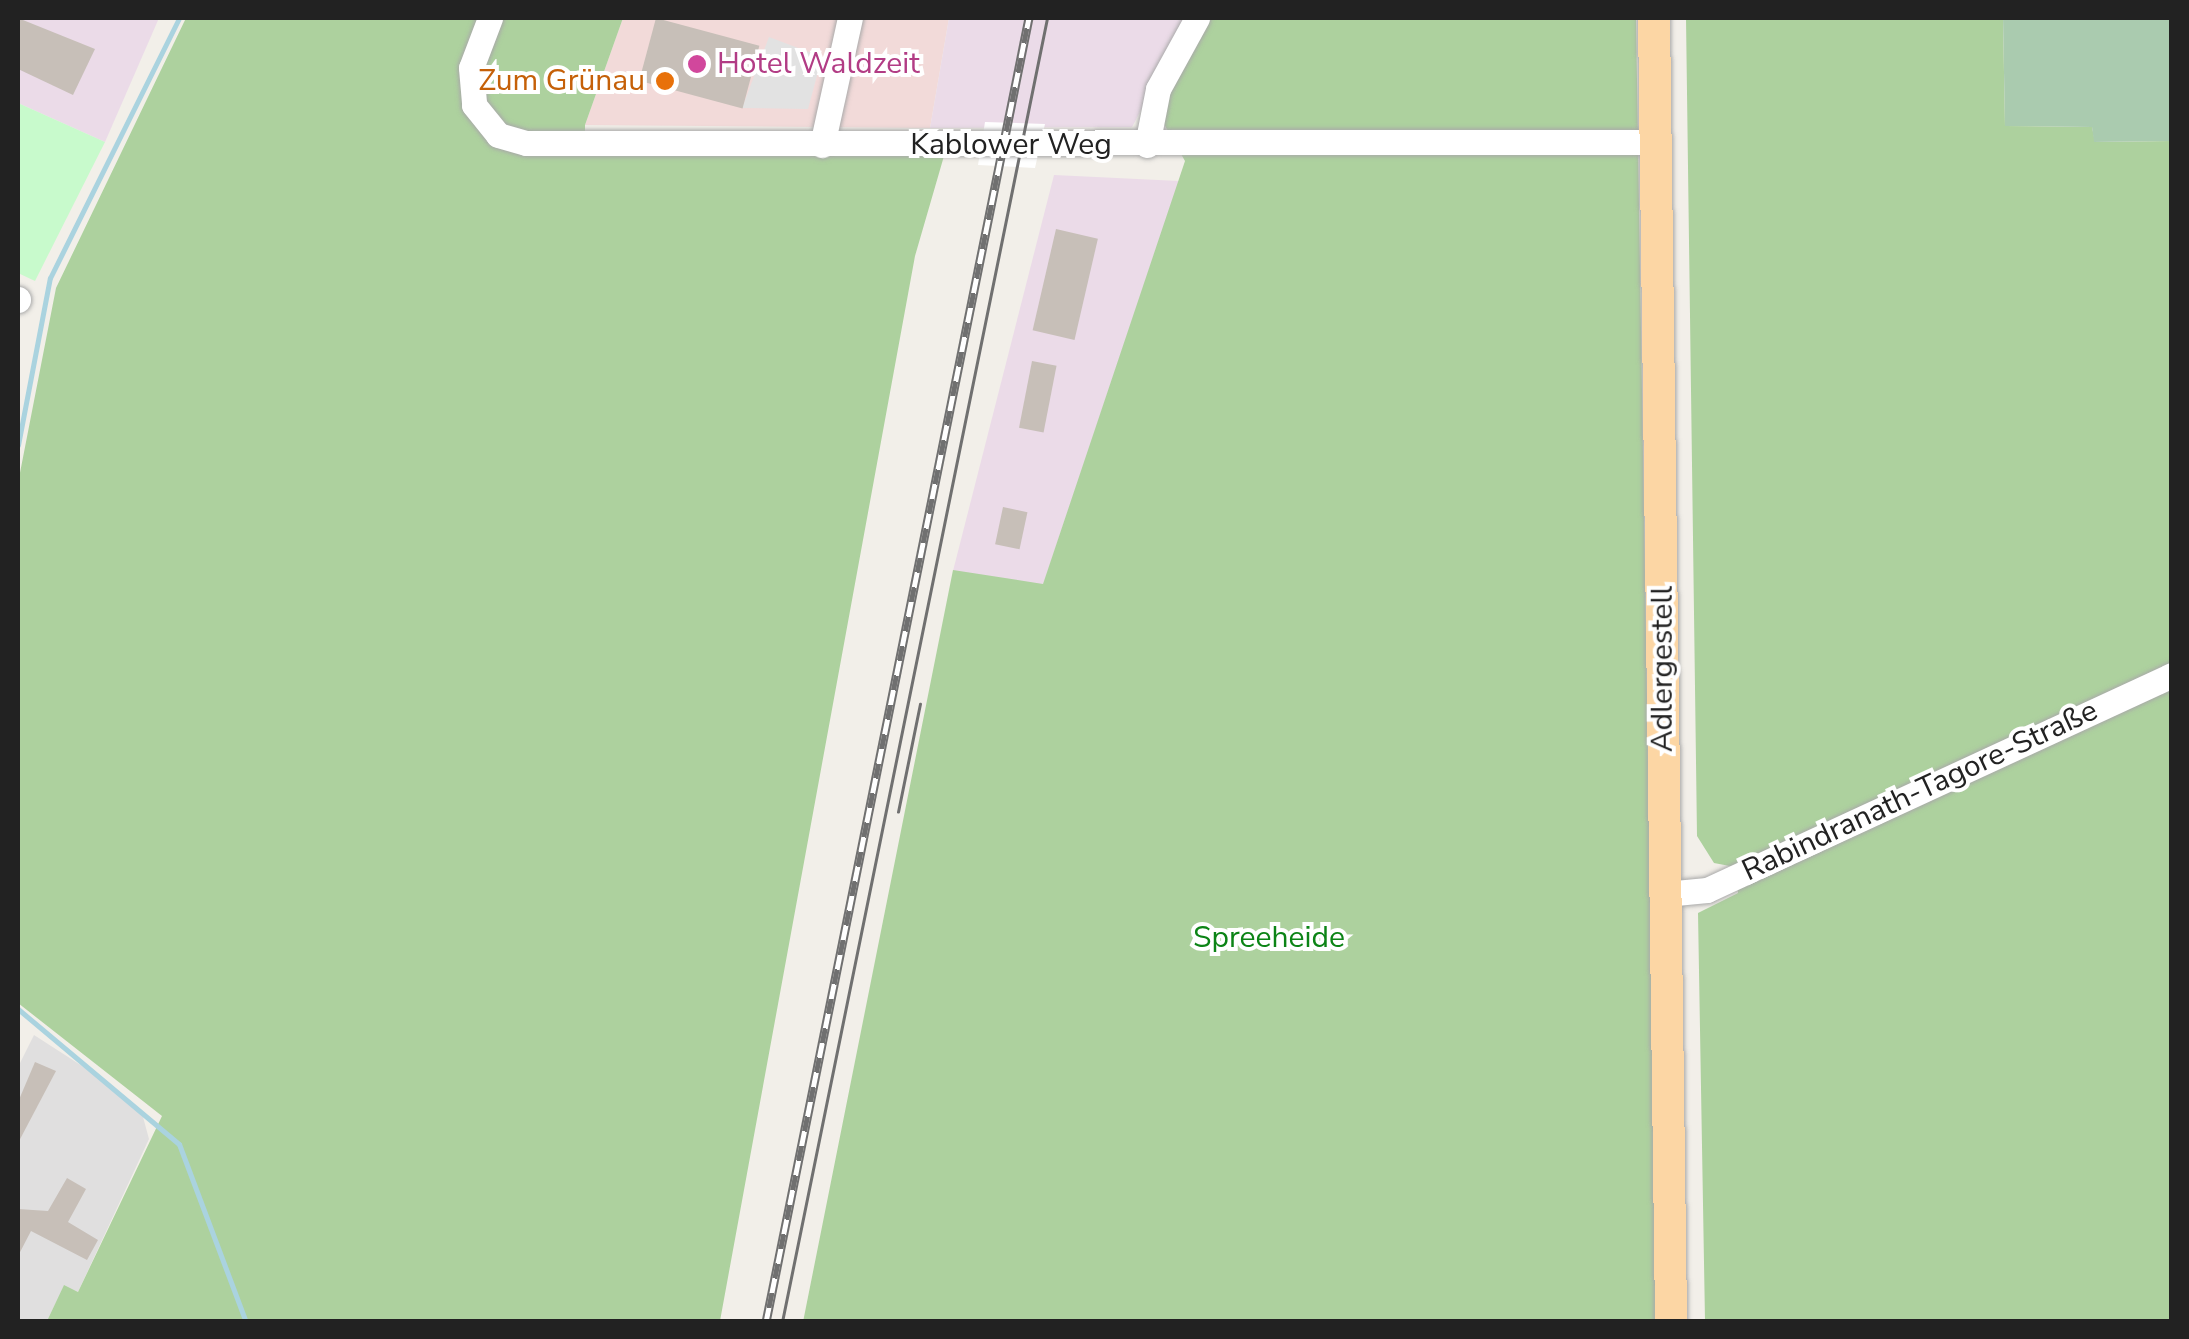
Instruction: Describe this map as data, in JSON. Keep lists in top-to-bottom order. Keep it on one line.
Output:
{"streets":{"main road":["Adlergestell"],"street":["Kablower Weg","Rabindranath-Tagore-Straße"]},"crossings":[["Kablower Weg","Adlergestell"],["Adlergestell","Rabindranath-Tagore-Straße"]],"parks":["Spreeheide"],"places":["Hotel Waldzeit","Zum Grünau"]}
